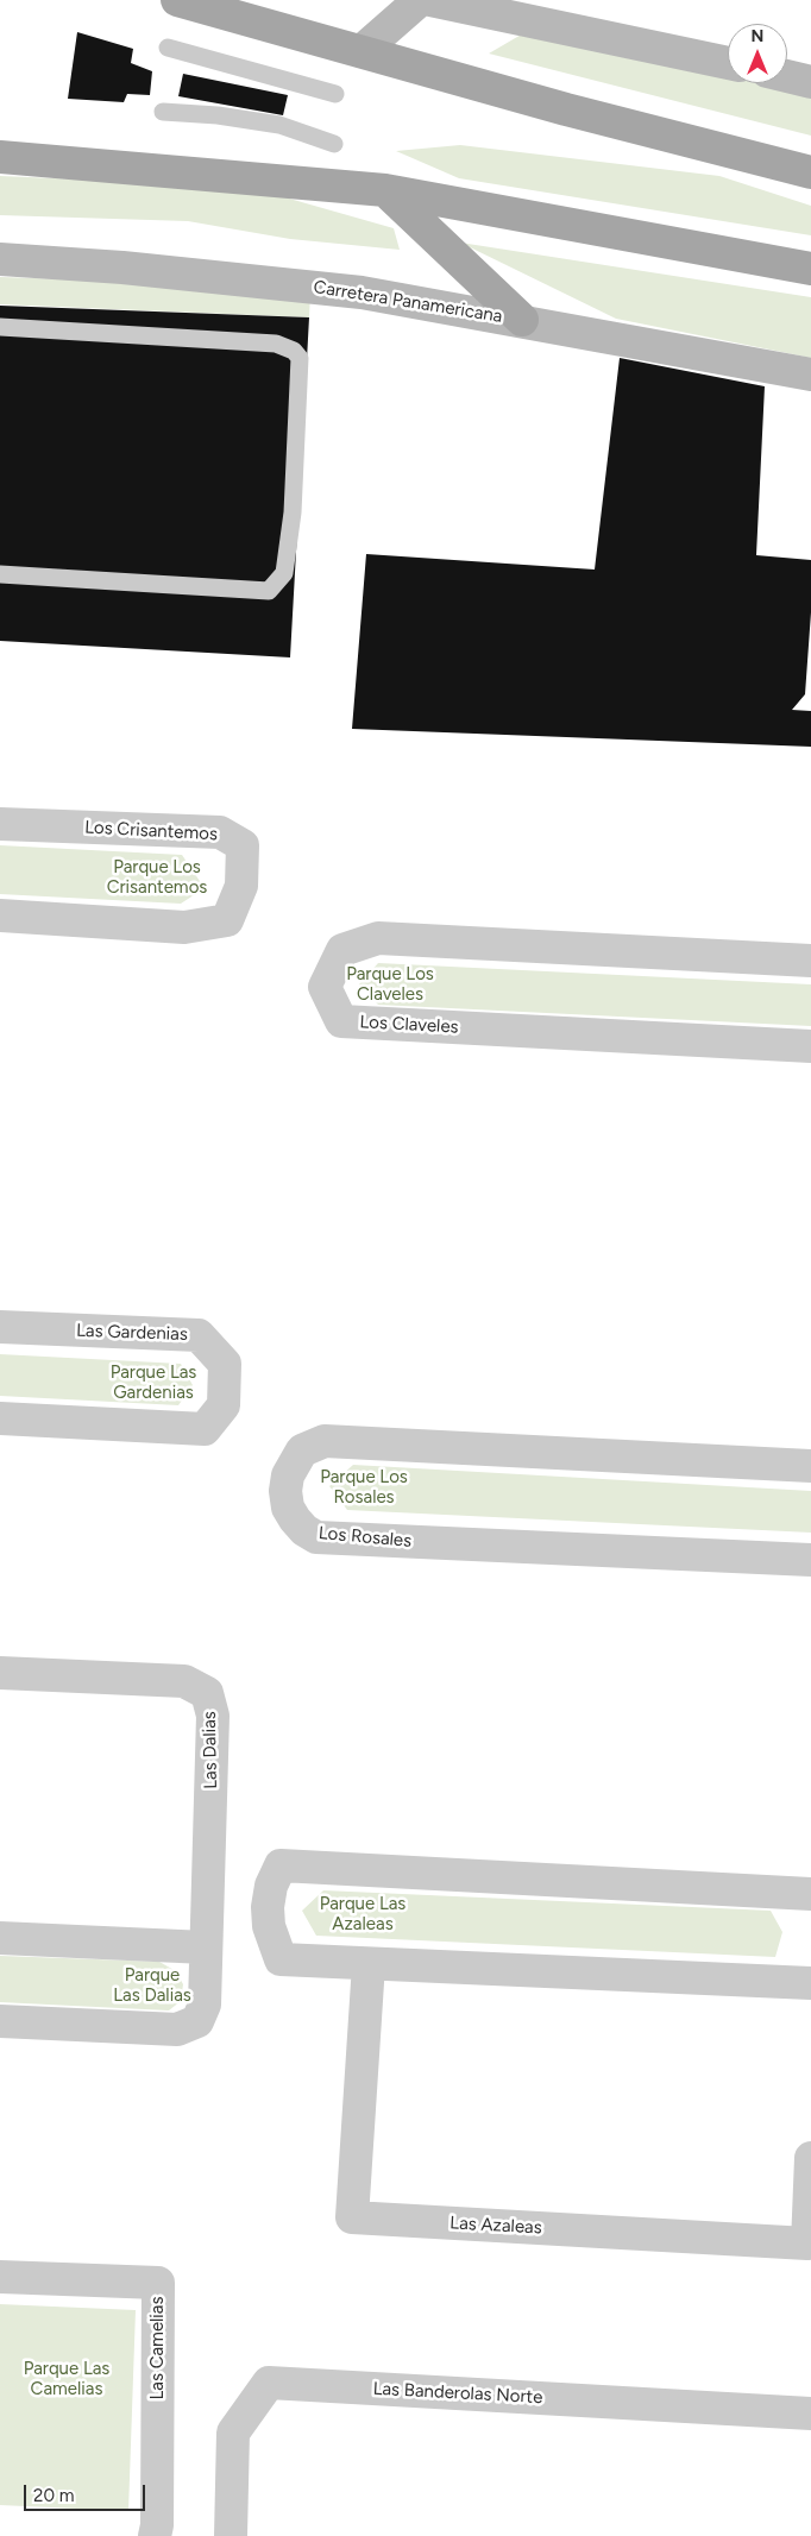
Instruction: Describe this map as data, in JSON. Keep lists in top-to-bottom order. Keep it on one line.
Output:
{"streets":{"street":["Carretera Panamericana","Los Crisantemos","Los Claveles","Las Gardenias","Los Rosales","Las Dalias","Las Azaleas","Las Camelias","Las Banderolas Norte"]},"parks":["Parque Los Crisantemos","Parque Los Claveles","Parque Las Gardenias","Parque Los Rosales","Parque Las Azaleas","Parque Las Dalias","Parque Las Camelias"],"scale_bar":"20 m","north":"top"}
